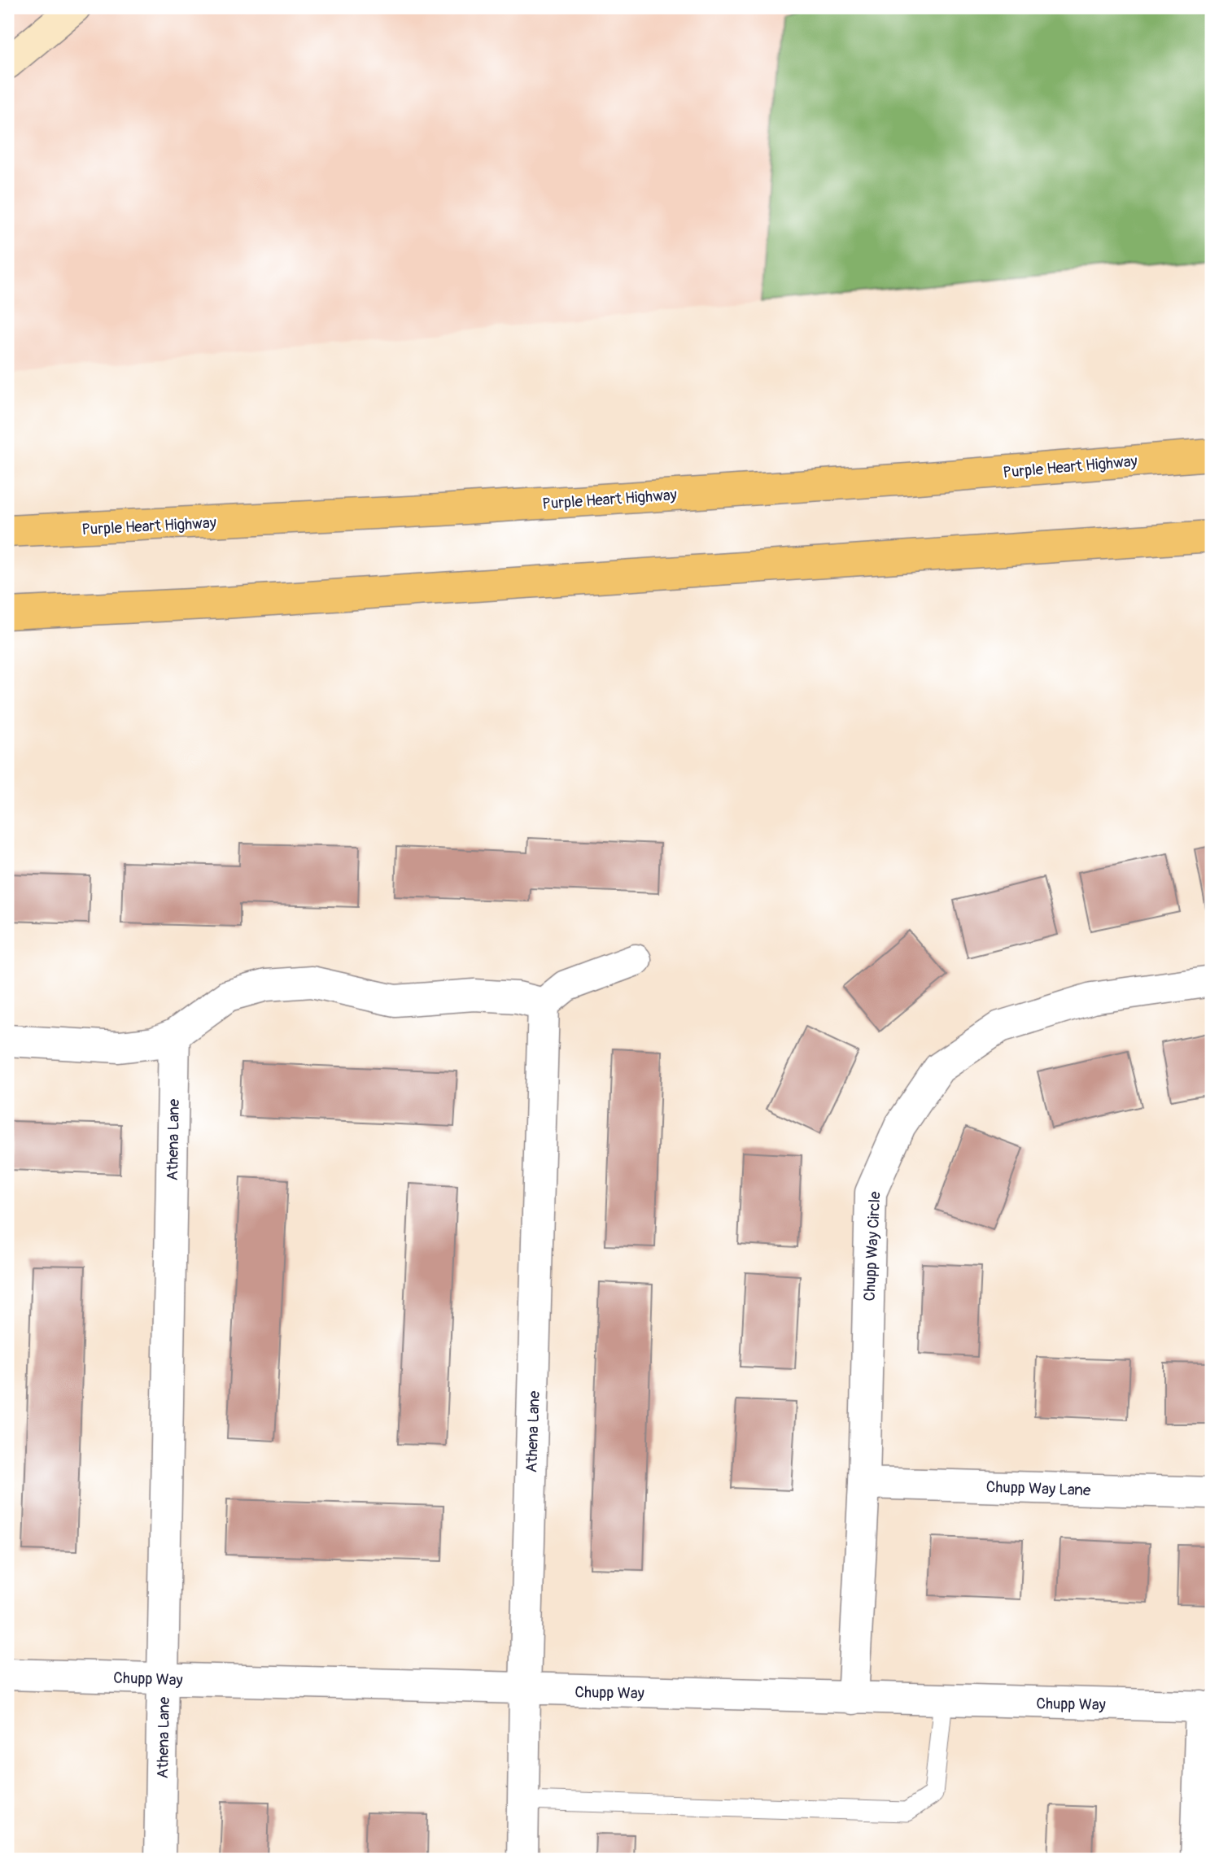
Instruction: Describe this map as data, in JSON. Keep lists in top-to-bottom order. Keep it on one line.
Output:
{"streets":{"highway":["Purple Heart Highway"],"street":["Athena Lane","Chupp Way Circle","Chupp Way Lane","Chupp Way"]},"crossings":[["Athena Lane","Chupp Way"],["Chupp Way Circle","Chupp Way Lane"],["Chupp Way Circle","Chupp Way"]]}
